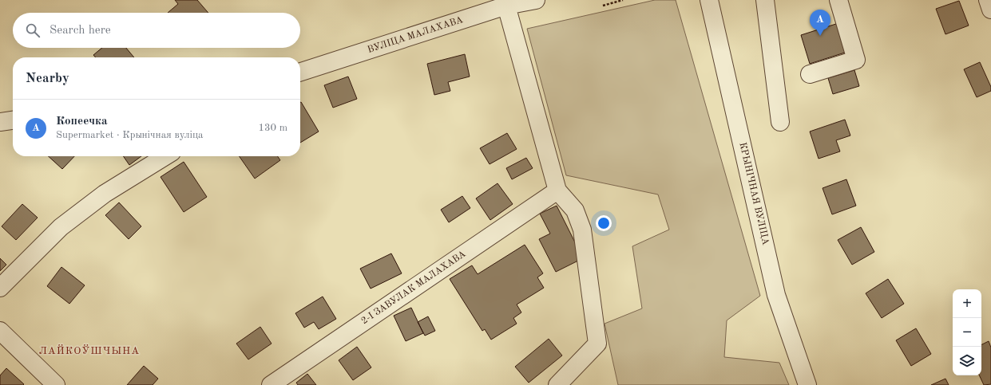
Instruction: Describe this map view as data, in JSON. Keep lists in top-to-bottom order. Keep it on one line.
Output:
{"streets":{"street":["ВУЛІЦА МАЛАХАВА","КРЫНІЧНАЯ ВУЛІЦА","2-І ЗАВУЛАК МАЛАХАВА"]},"districts":["ЛАЙКОЎШЧЫНА"],"page":{"pins":"A","search":"Search here","heading":"Nearby","list":[{"mark":"A","name":"Копеечка","note":"Supermarket · Крынічная вуліца","value":"130 m"}],"map_buttons":["+","−"]}}
